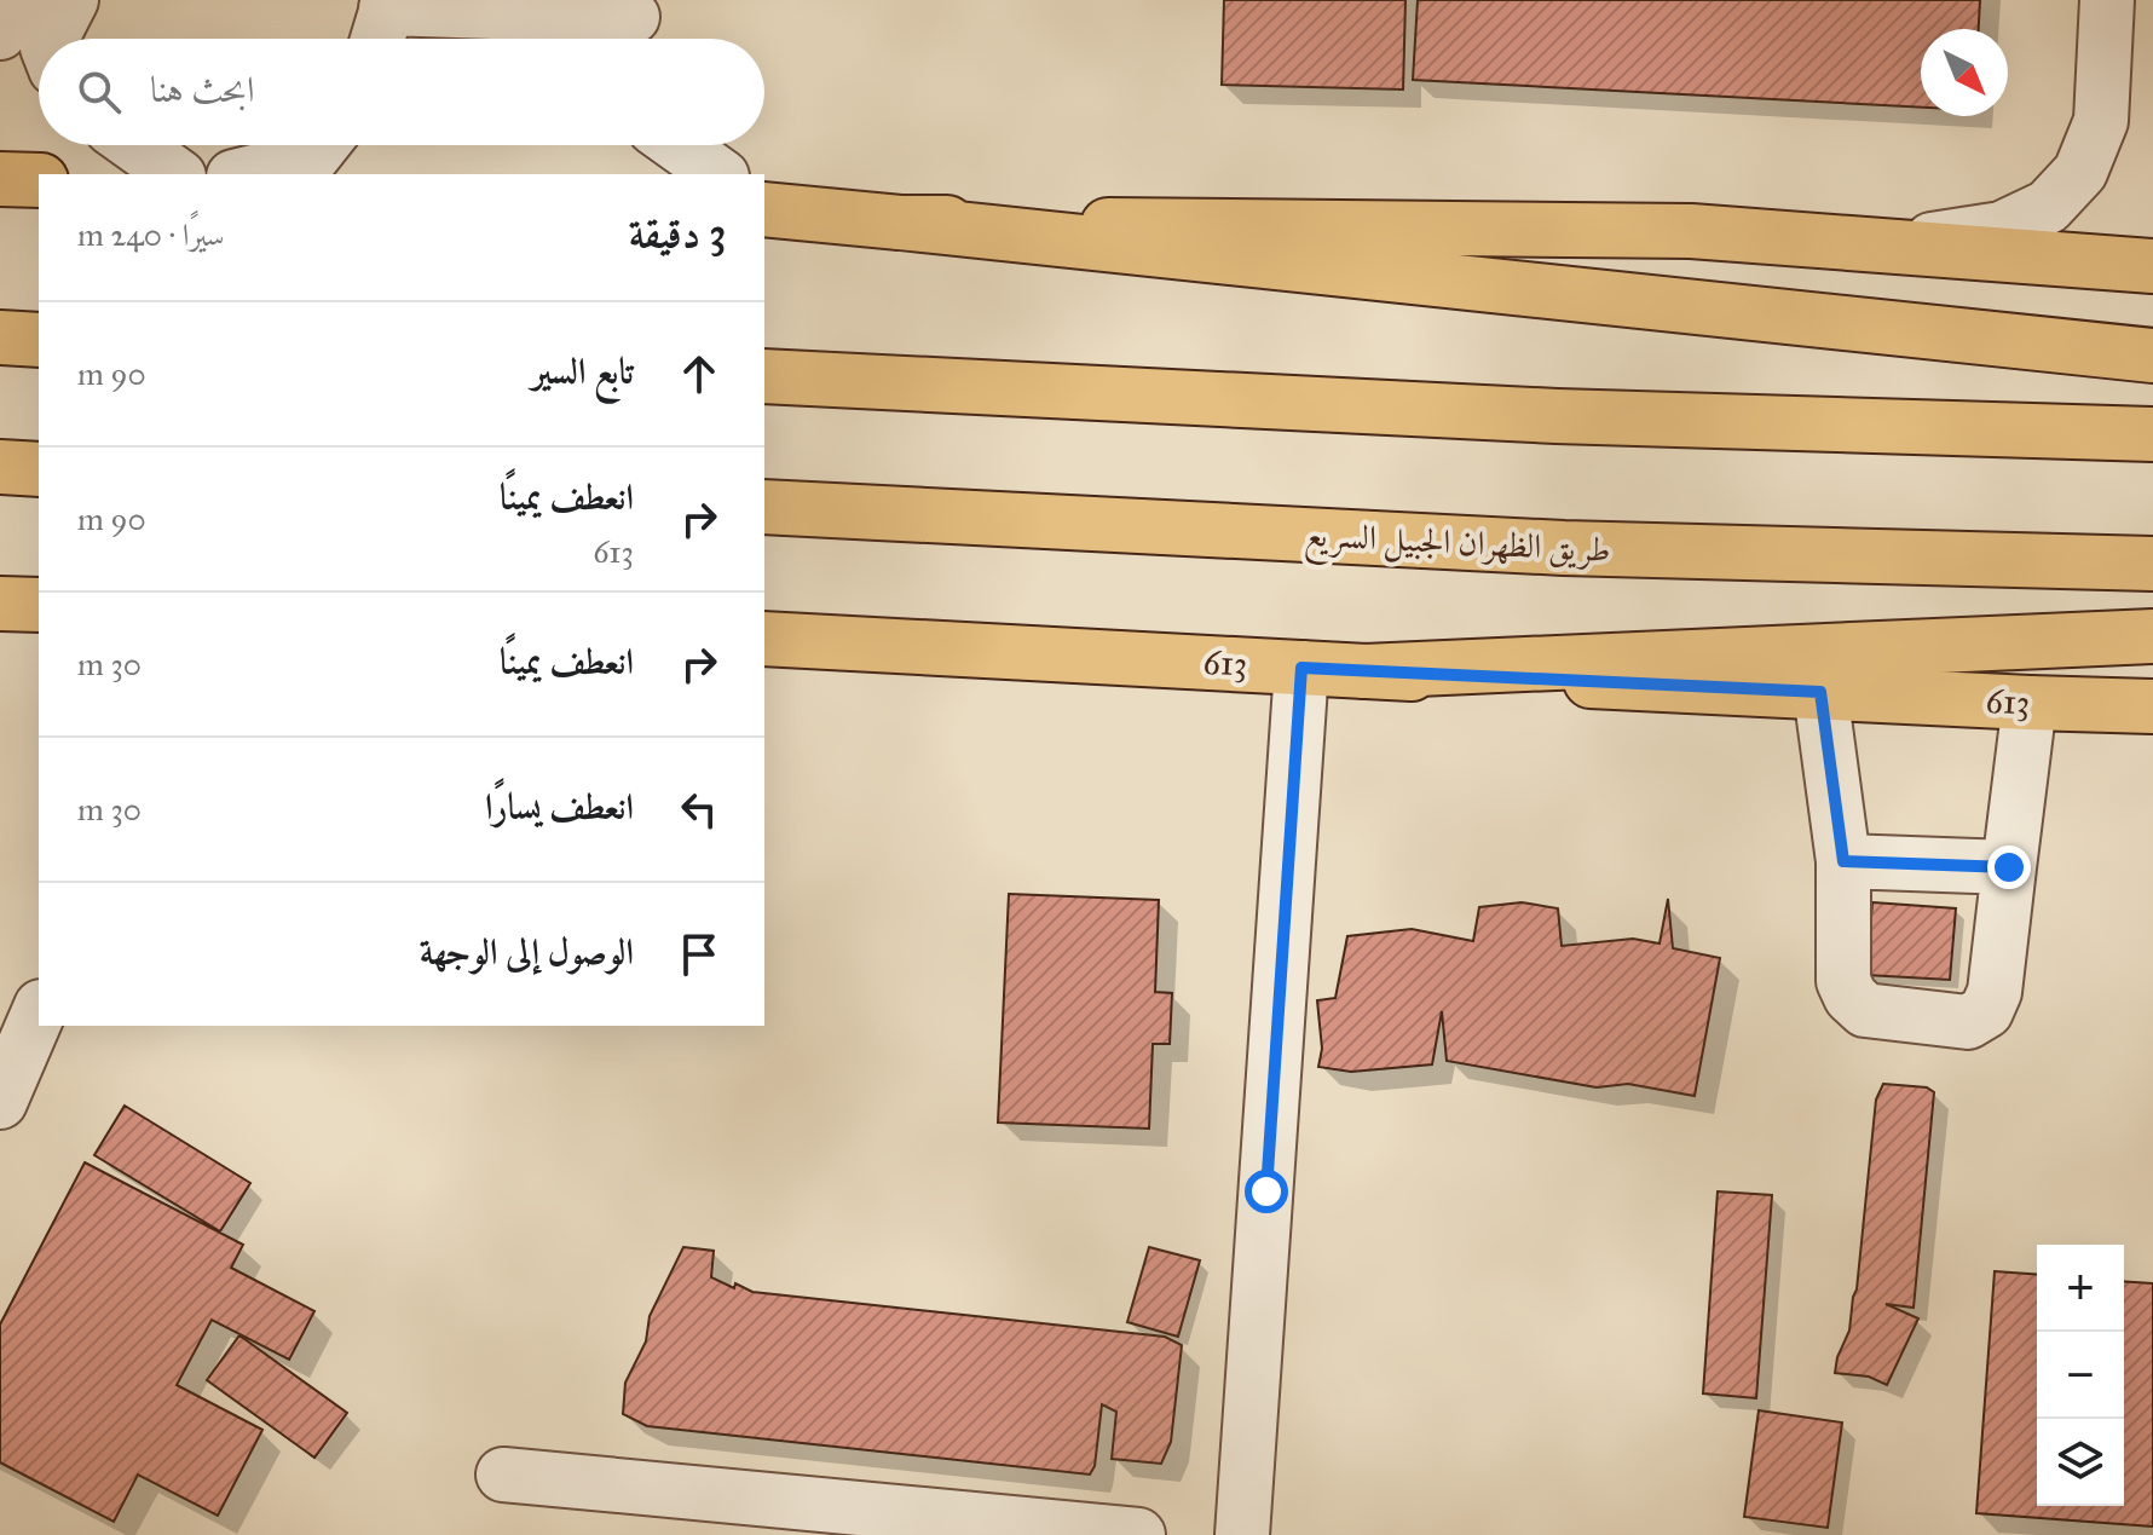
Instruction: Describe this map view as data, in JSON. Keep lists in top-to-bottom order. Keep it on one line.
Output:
{"streets":{"main road":["طريق الظهران الجبيل السريع","613"]},"north":"bottom right","page":{"search":"ابحث هنا","heading":["3 دقيقة","سيرًا · 240 m"],"list":[["تابع السير","90 m"],["انعطف يمينًا","613","90 m"],["انعطف يمينًا","30 m"],["انعطف يسارًا","30 m"],"الوصول إلى الوجهة"],"map_buttons":["+","−"]}}
